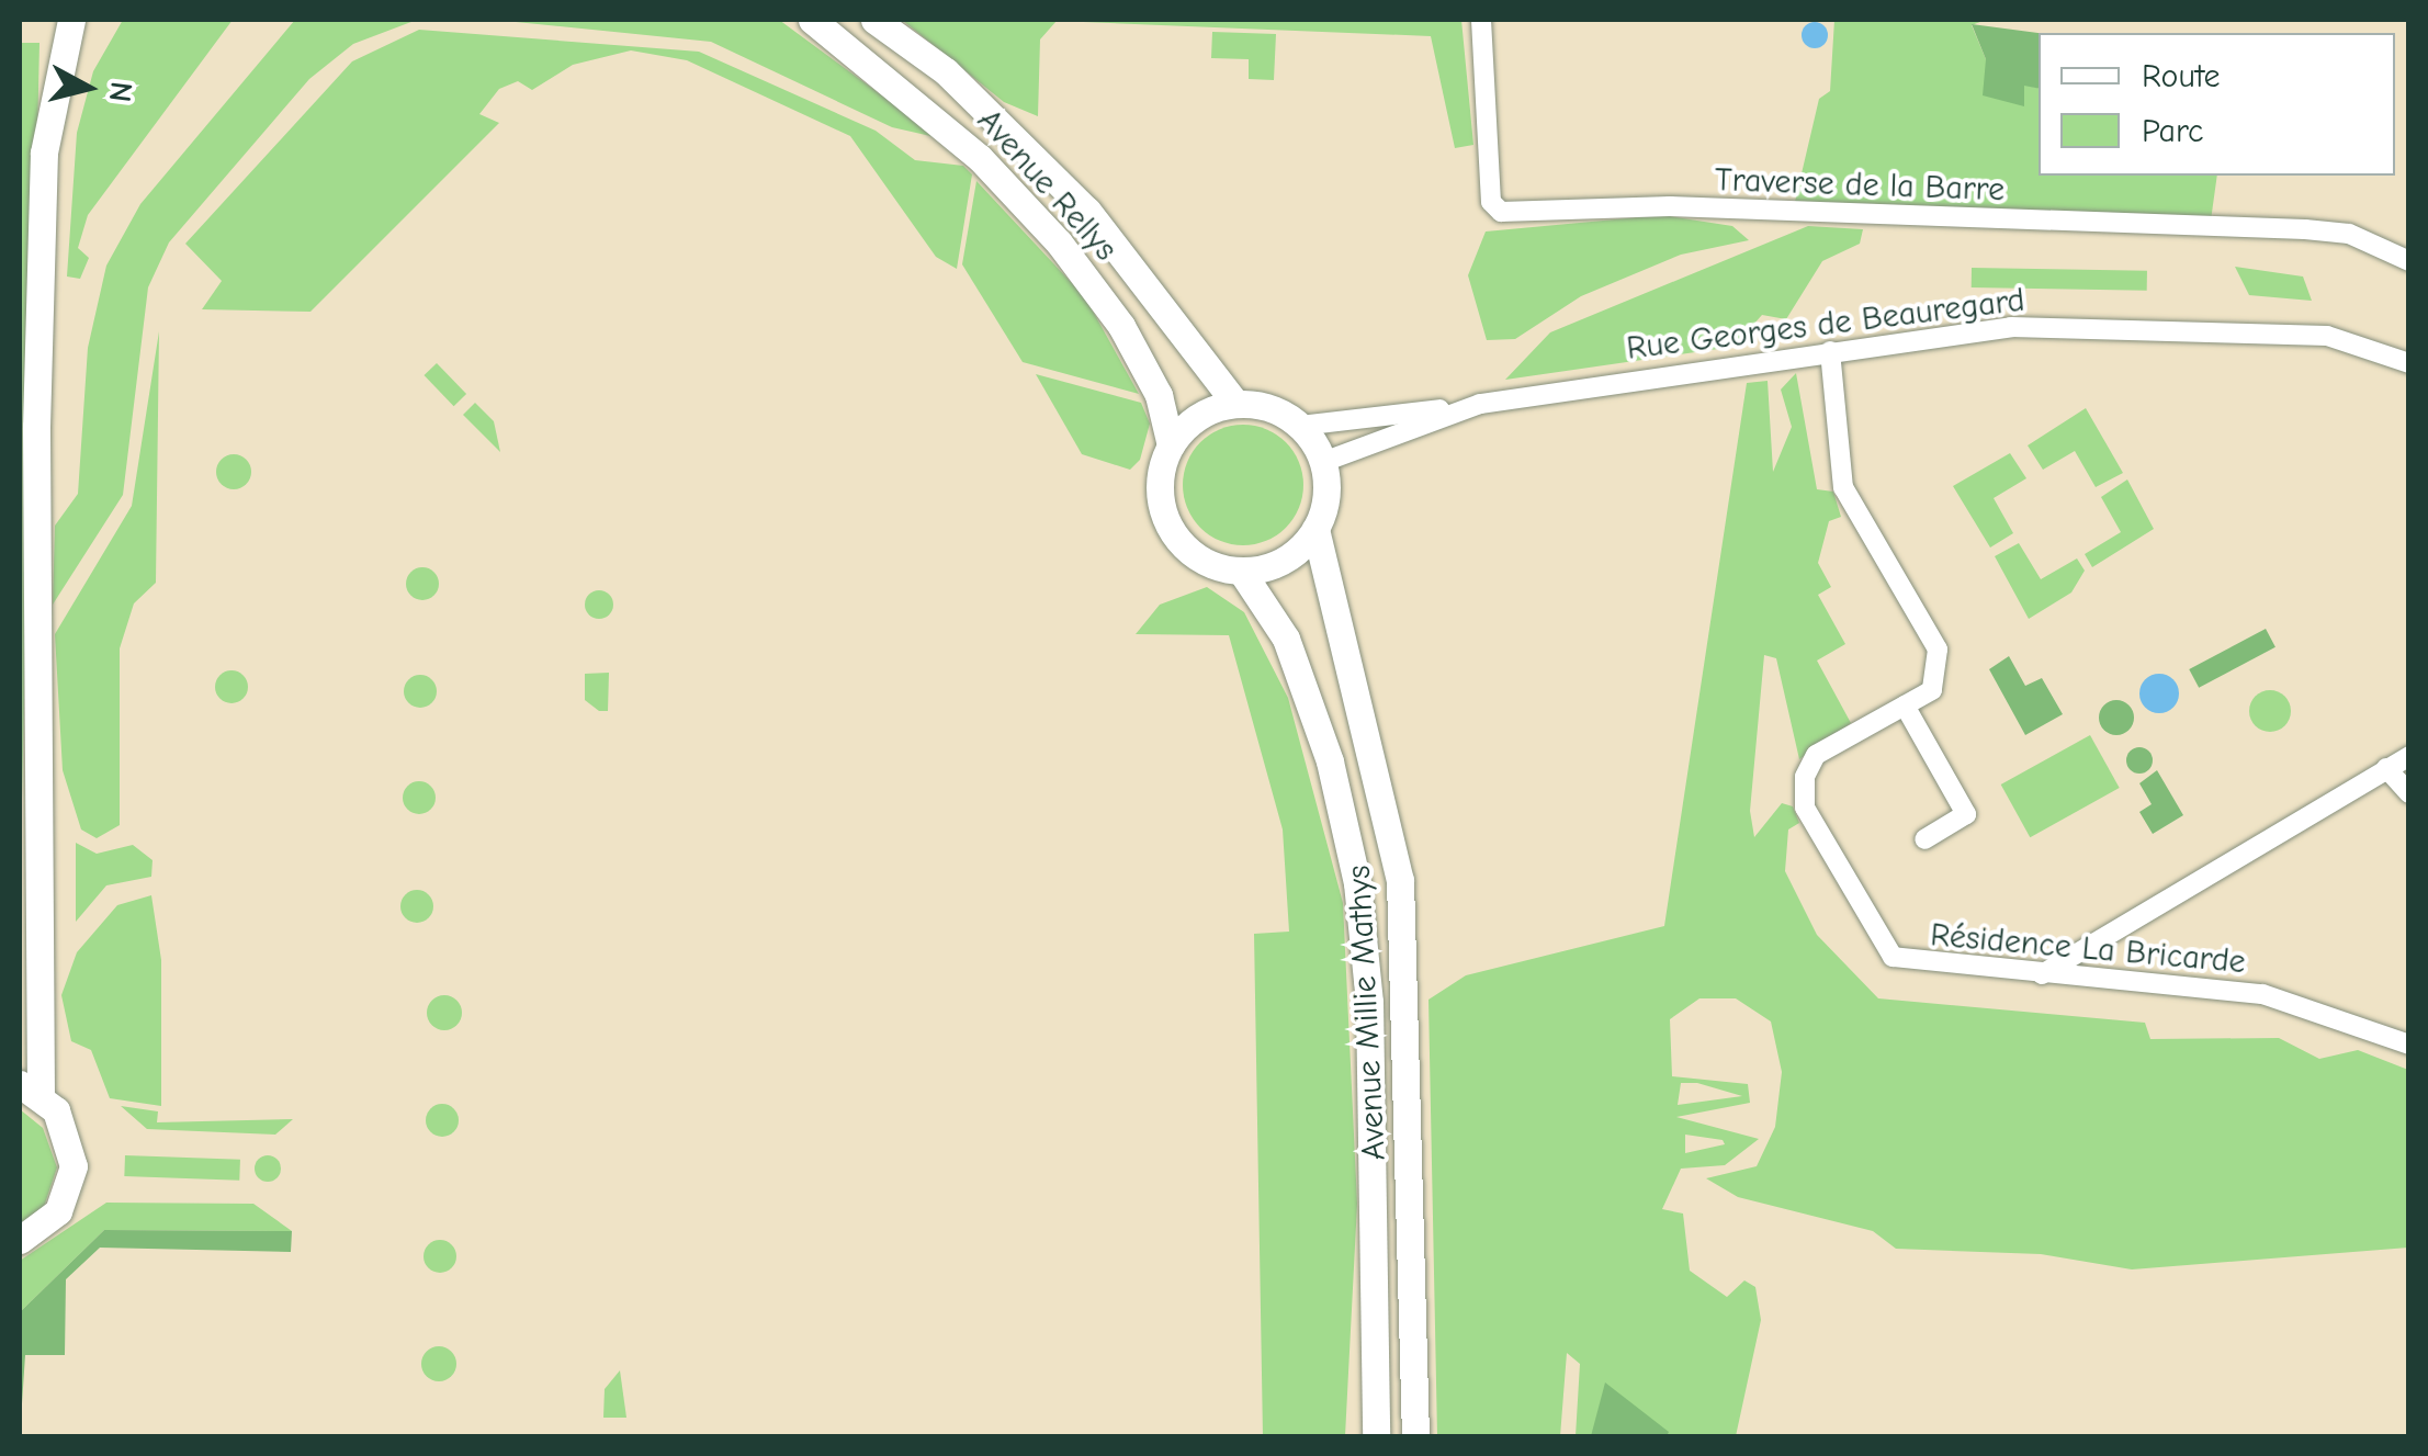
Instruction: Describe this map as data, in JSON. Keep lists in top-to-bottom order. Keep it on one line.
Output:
{"streets":{"street":["Avenue Rellys","Traverse de la Barre","Rue Georges de Beauregard","Résidence La Bricarde","Avenue Millie Mathys"]},"crossings":[["Avenue Rellys","Rue Georges de Beauregard"],["Avenue Rellys","Avenue Millie Mathys"],["Rue Georges de Beauregard","Résidence La Bricarde"],["Rue Georges de Beauregard","Avenue Millie Mathys"]],"legend":["Route","Parc"],"north":"right"}
